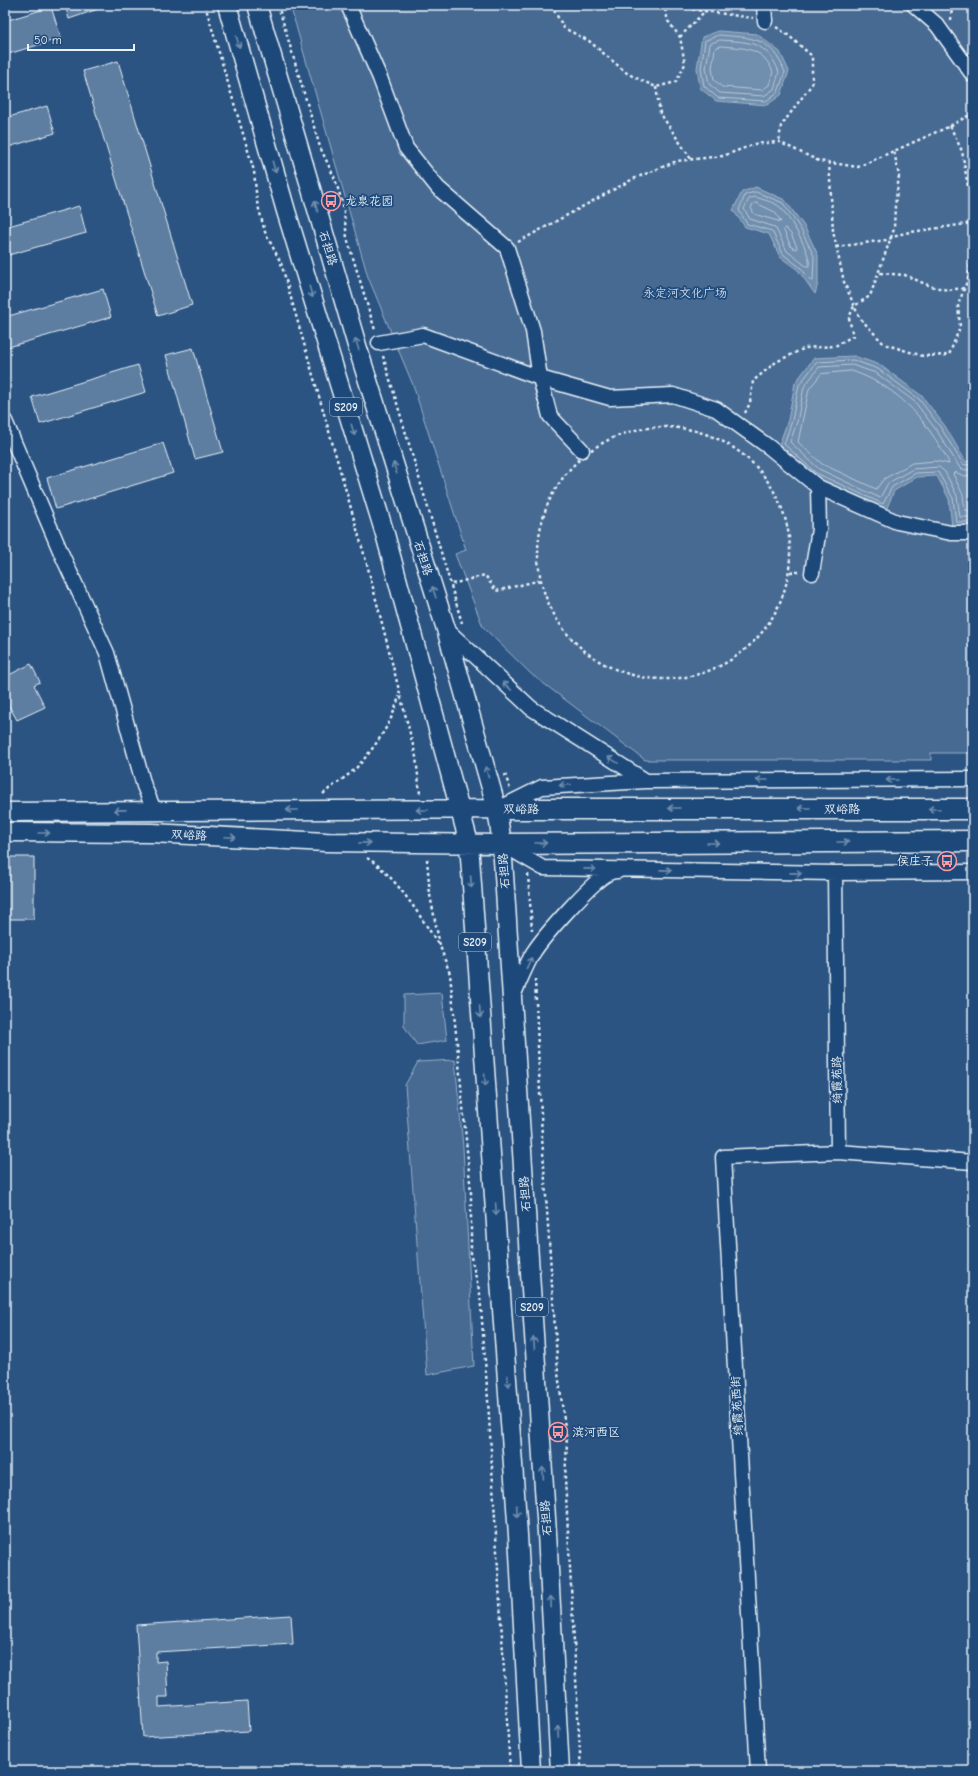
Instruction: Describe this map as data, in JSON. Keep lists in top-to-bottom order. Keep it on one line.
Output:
{"streets":{"highway":["双峪路"],"main road":["石担路","S209"],"street":["绮霞苑路","绮霞苑西街"]},"crossings":[["石担路","双峪路"],["S209","双峪路"],["绮霞苑路","绮霞苑西街"]],"parks":["永定河文化广场"],"places":{"bus stop":["龙泉花园","侯庄子","滨河西区"]},"scale_bar":"50 m"}
